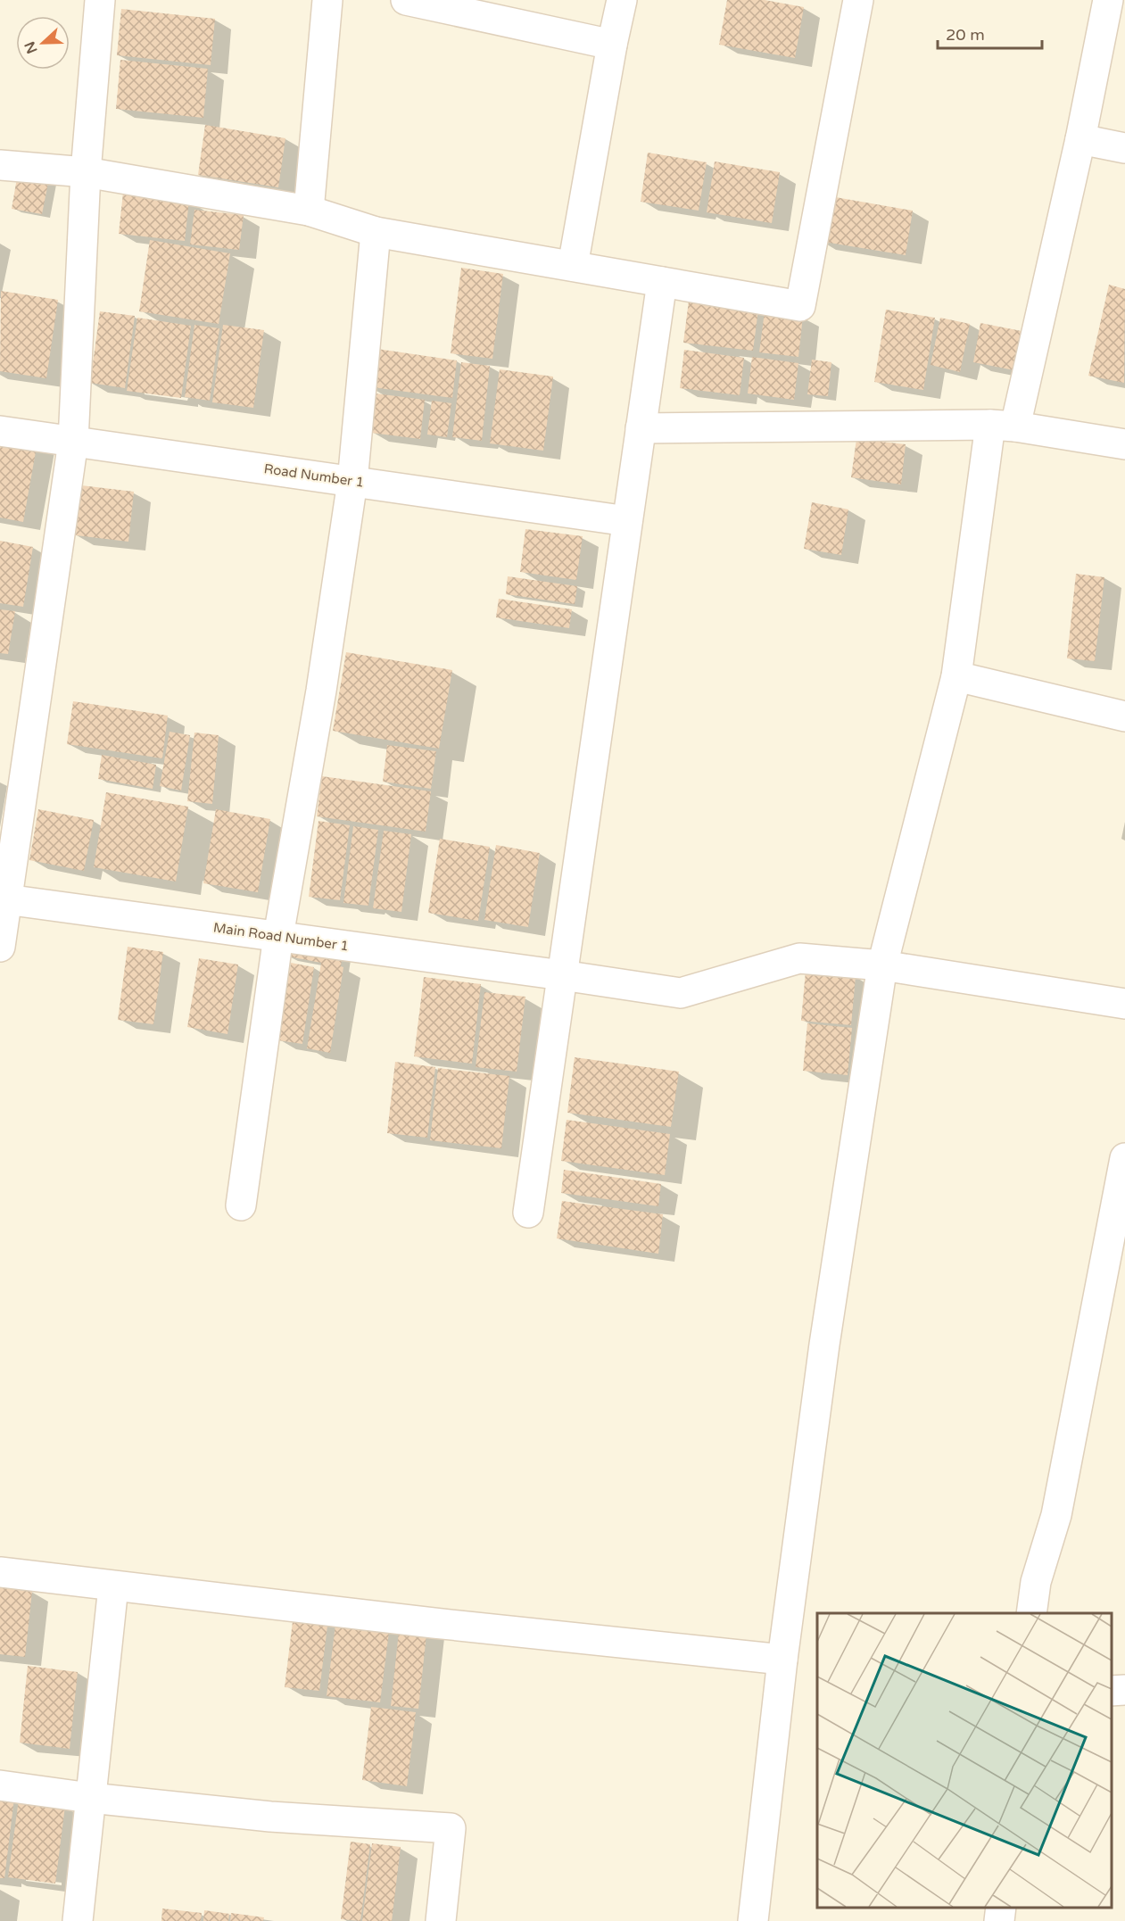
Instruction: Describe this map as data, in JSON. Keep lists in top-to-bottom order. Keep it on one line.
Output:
{"streets":{"street":["Road Number 1","Main Road Number 1"]},"scale_bar":"20 m","north":"left"}
